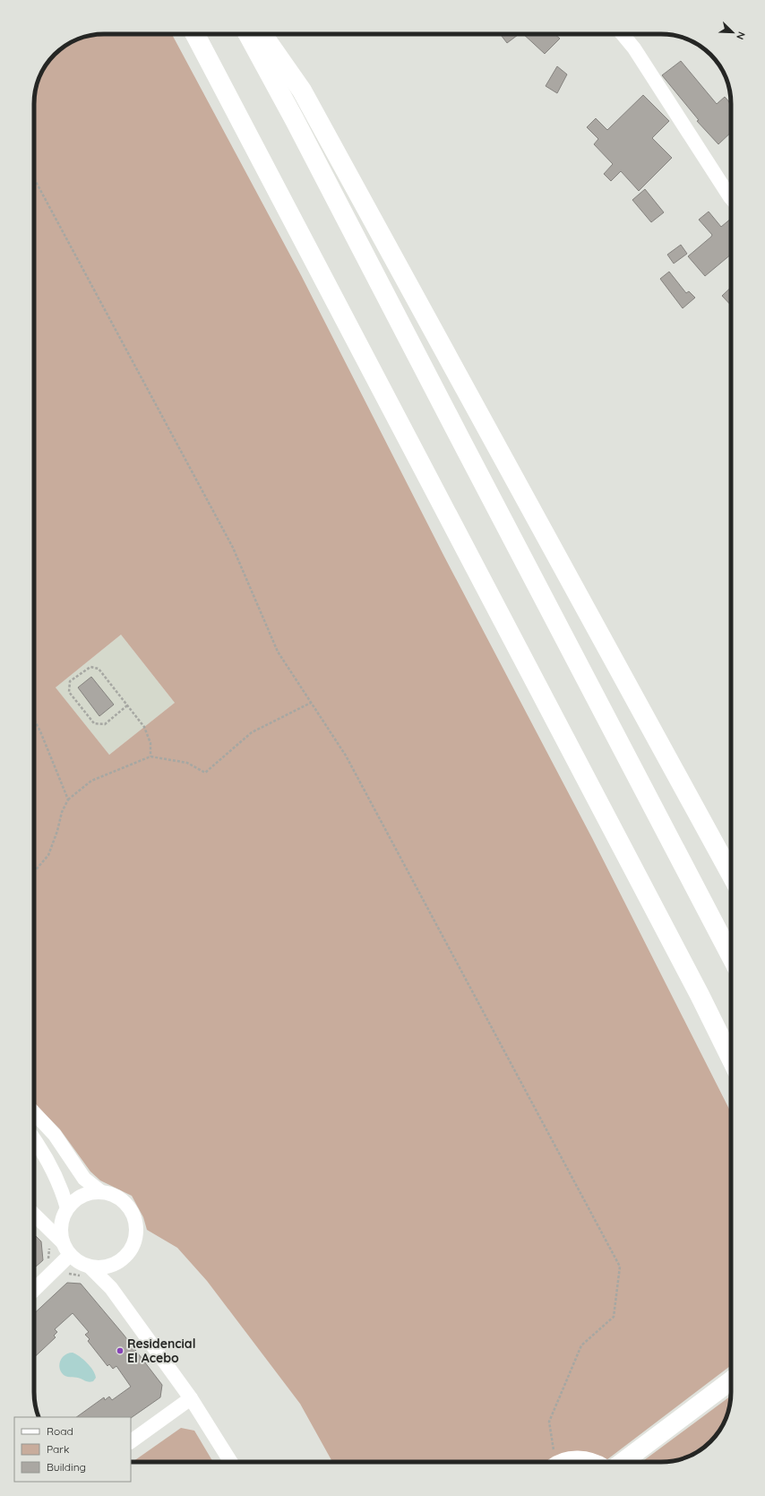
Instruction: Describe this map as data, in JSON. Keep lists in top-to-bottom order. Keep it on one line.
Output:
{"places":["Residencial El Acebo"],"legend":["Road","Park","Building"],"north":"bottom right"}
